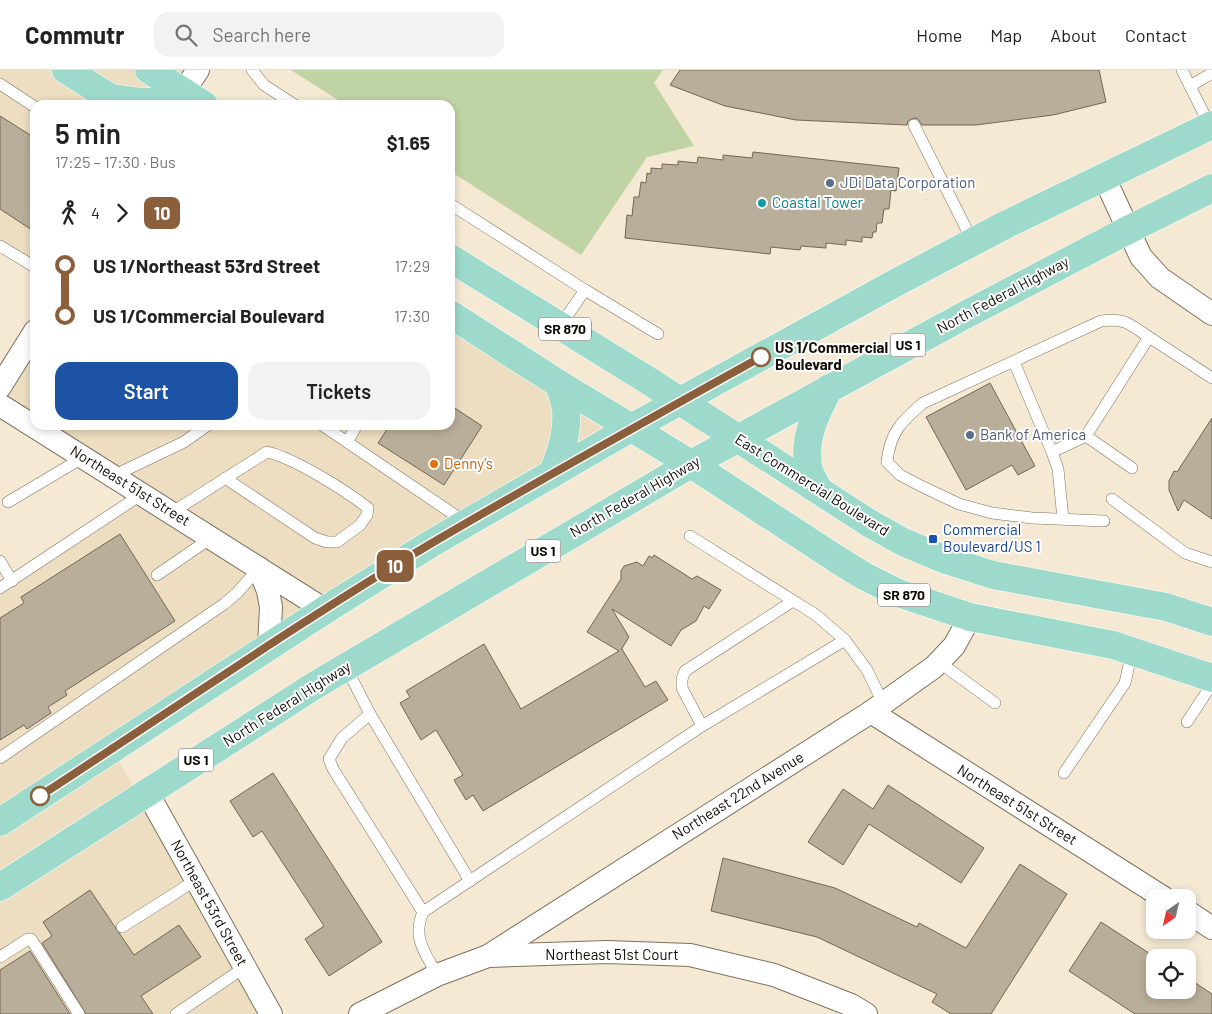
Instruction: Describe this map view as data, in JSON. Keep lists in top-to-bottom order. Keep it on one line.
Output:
{"streets":{"main road":["North Federal Highway","SR 870","US 1","East Commercial Boulevard"],"street":["Northeast 51st Street","Northeast 22nd Avenue","Northeast 53rd Street","Northeast 51st Court"]},"crossings":[["North Federal Highway","SR 870"],["North Federal Highway","East Commercial Boulevard"],["North Federal Highway","Northeast 53rd Street"],["SR 870","Northeast 22nd Avenue"],["Northeast 51st Street","Northeast 22nd Avenue"],["Northeast 22nd Avenue","Northeast 51st Court"]],"places":{"other":["JDi Data Corporation","Coastal Tower","US 1/Commercial Boulevard","Bank of America","Denny's"],"transit":["Commercial Boulevard/US 1"]},"lines":["bus line 10"],"north":"bottom left","page":{"header":"Commutr","search":"Search here","nav":["Home","Map","About","Contact"],"on_map":"10","heading":["5 min","17:25 – 17:30 · Bus","$1.65"],"legs":["4","10"],"list":[{"name":"US 1/Northeast 53rd Street","value":"17:29"},{"name":"US 1/Commercial Boulevard","value":"17:30"}],"buttons":["Start","Tickets"]}}
